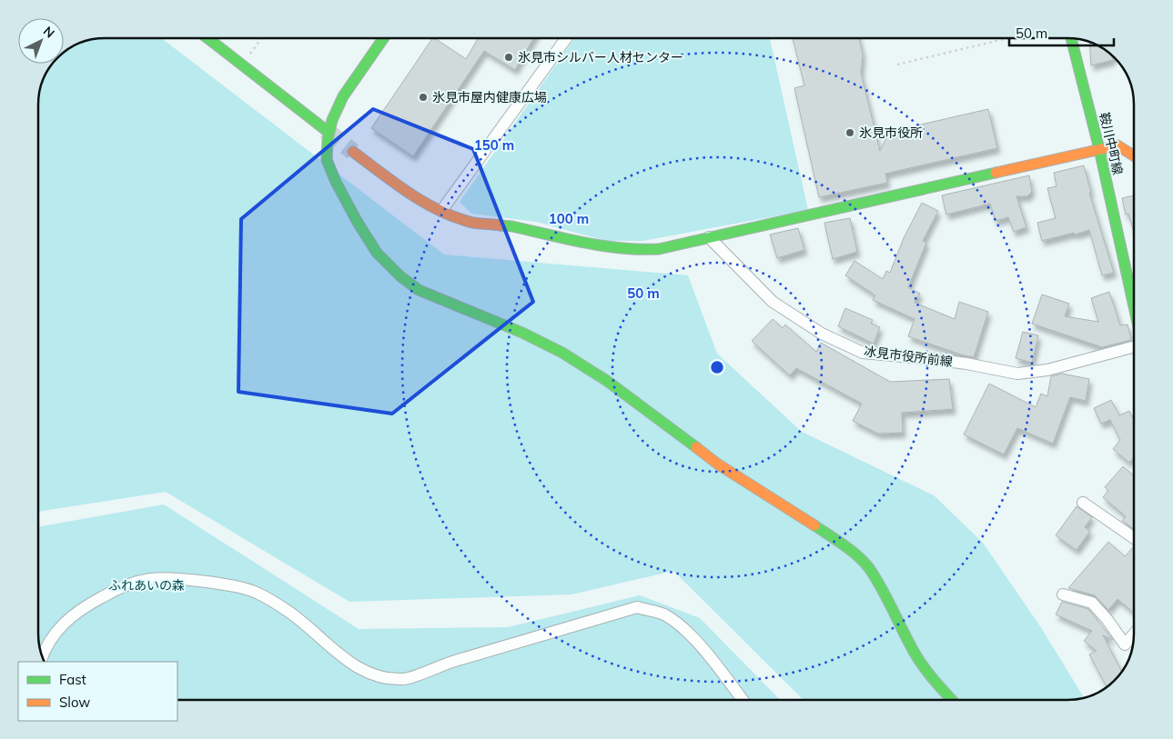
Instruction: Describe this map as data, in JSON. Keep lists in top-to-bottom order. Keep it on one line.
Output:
{"streets":{"street":["鞍川中町線","冰見市役所前線"]},"parks":["ふれあいの森"],"places":["氷見市シルバー人材センター","氷見市屋内健康広場","氷見市役所"],"legend":["Fast","Slow"],"scale_bar":"50 m","north":"top right","rings":["150 m","100 m","50 m"]}
